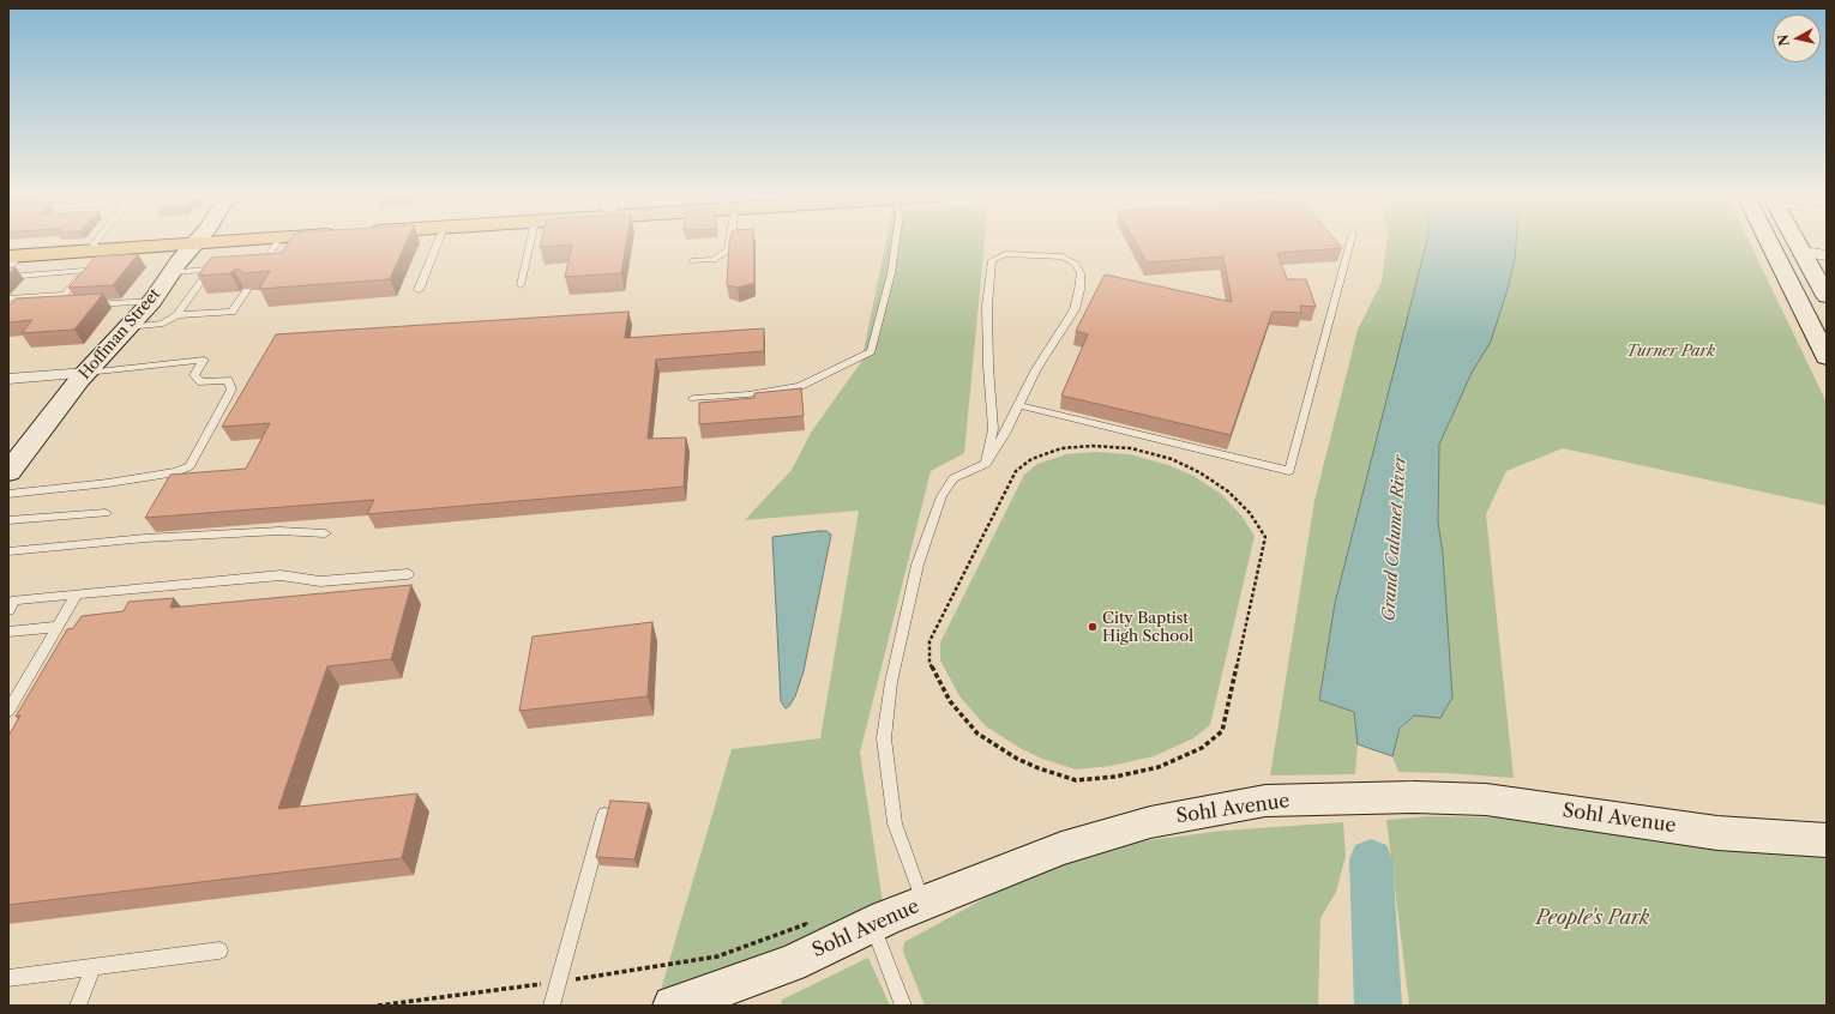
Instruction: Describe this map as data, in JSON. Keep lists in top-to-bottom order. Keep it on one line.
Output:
{"streets":{"street":["Hoffman Street","Sohl Avenue"]},"water":["Grand Calumet River"],"parks":["Turner Park","People's Park"],"places":["City Baptist High School"],"north":"left"}
